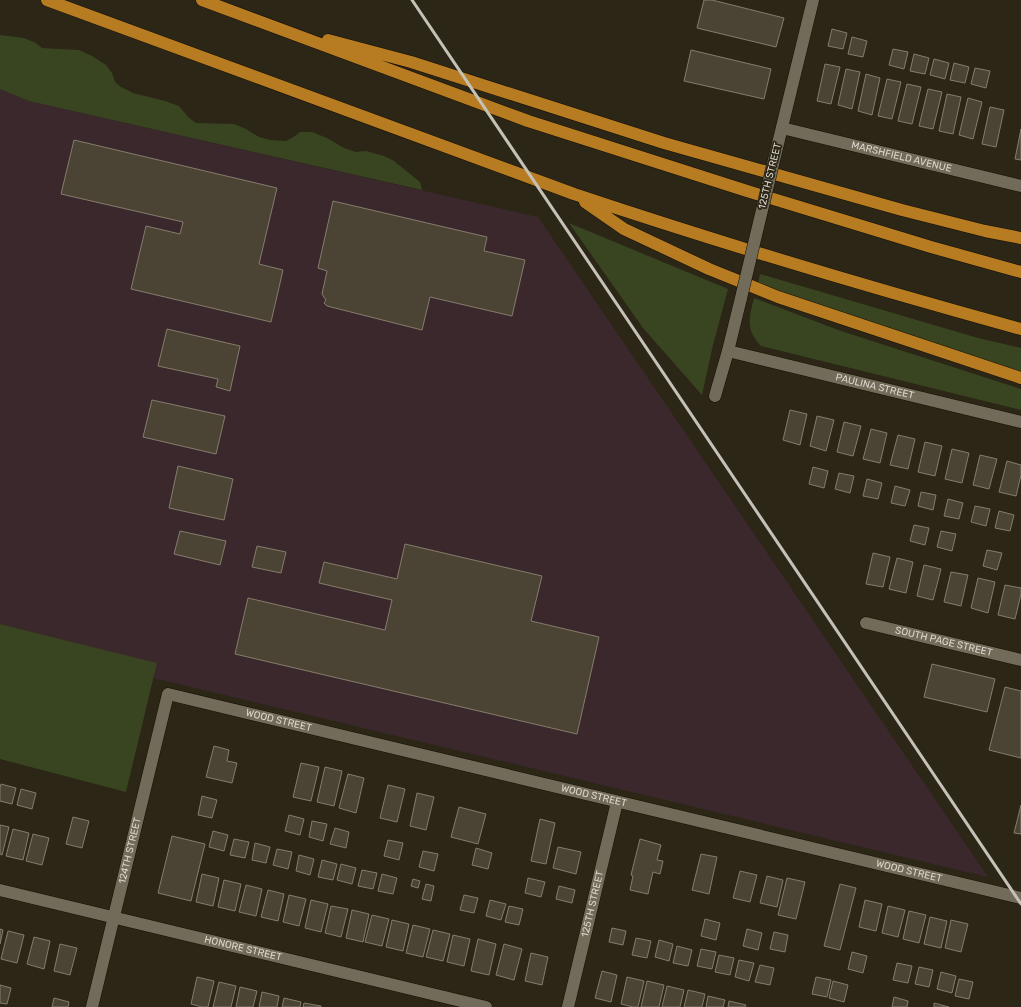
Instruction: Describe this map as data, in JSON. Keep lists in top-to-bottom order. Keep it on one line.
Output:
{"streets":{"street":["MARSHFIELD AVENUE","125TH STREET","PAULINA STREET","SOUTH PAGE STREET","WOOD STREET","124TH STREET","HONORE STREET"]},"crossings":[["MARSHFIELD AVENUE","125TH STREET"],["125TH STREET","PAULINA STREET"],["125TH STREET","WOOD STREET"],["WOOD STREET","124TH STREET"],["124TH STREET","HONORE STREET"]]}
